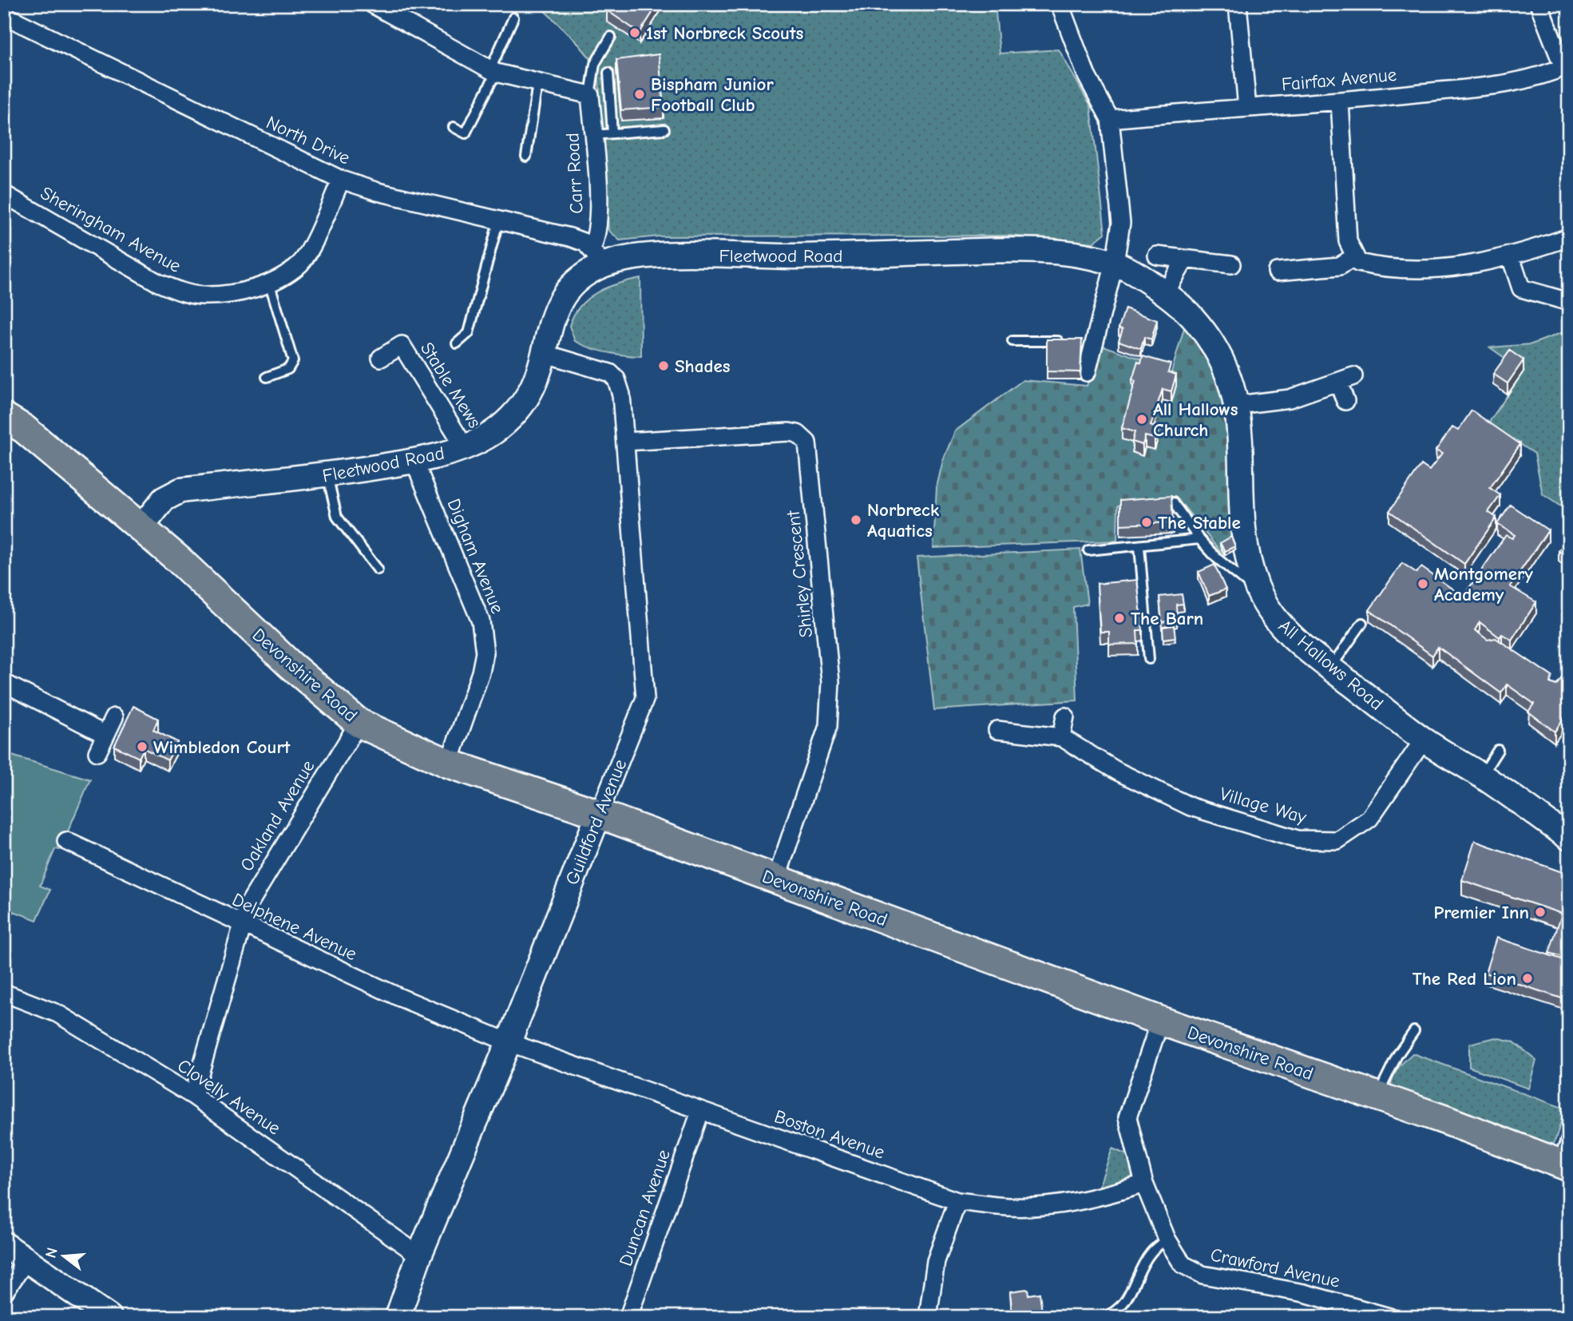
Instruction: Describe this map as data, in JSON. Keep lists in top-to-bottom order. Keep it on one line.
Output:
{"streets":{"main road":["Devonshire Road"],"street":["Fairfax Avenue","North Drive","Carr Road","Sheringham Avenue","Fleetwood Road","Stable Mews","Digham Avenue","Shirley Crescent","All Hallows Road","Village Way","Oakland Avenue","Guildford Avenue","Delphene Avenue","Clovelly Avenue","Boston Avenue","Duncan Avenue","Crawford Avenue"]},"crossings":[["North Drive","Carr Road"],["North Drive","Sheringham Avenue"],["North Drive","Fleetwood Road"],["Carr Road","Fleetwood Road"],["Fleetwood Road","Stable Mews"],["Fleetwood Road","Digham Avenue"],["Fleetwood Road","All Hallows Road"],["Fleetwood Road","Devonshire Road"],["Fleetwood Road","Guildford Avenue"],["Digham Avenue","Devonshire Road"],["Shirley Crescent","Devonshire Road"],["Shirley Crescent","Guildford Avenue"],["All Hallows Road","Village Way"],["Devonshire Road","Oakland Avenue"],["Devonshire Road","Guildford Avenue"],["Devonshire Road","Crawford Avenue"],["Oakland Avenue","Delphene Avenue"],["Oakland Avenue","Clovelly Avenue"],["Guildford Avenue","Delphene Avenue"],["Guildford Avenue","Clovelly Avenue"],["Guildford Avenue","Boston Avenue"],["Delphene Avenue","Boston Avenue"],["Boston Avenue","Duncan Avenue"],["Boston Avenue","Crawford Avenue"]],"places":["1st Norbreck Scouts","Bispham Junior Football Club","Shades","All Hallows Church","Norbreck Aquatics","The Stable","Montgomery Academy","The Barn","Wimbledon Court","Premier Inn","The Red Lion"],"north":"left"}
